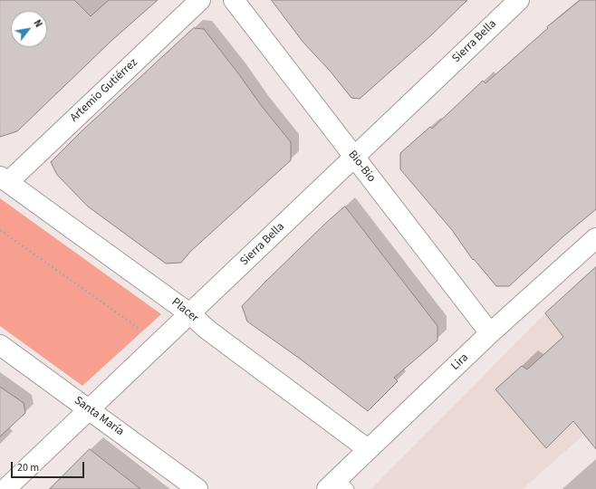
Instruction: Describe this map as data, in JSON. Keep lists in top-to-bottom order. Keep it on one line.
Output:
{"streets":{"street":["Sierra Bella","Artemio Gutiérrez","Bio-Bio","Placer","Lira","Santa María"]},"crossings":[["Sierra Bella","Bio-Bio"],["Sierra Bella","Placer"],["Sierra Bella","Santa María"],["Artemio Gutiérrez","Placer"],["Bio-Bio","Lira"],["Placer","Lira"]],"scale_bar":"20 m","north":"top right"}
